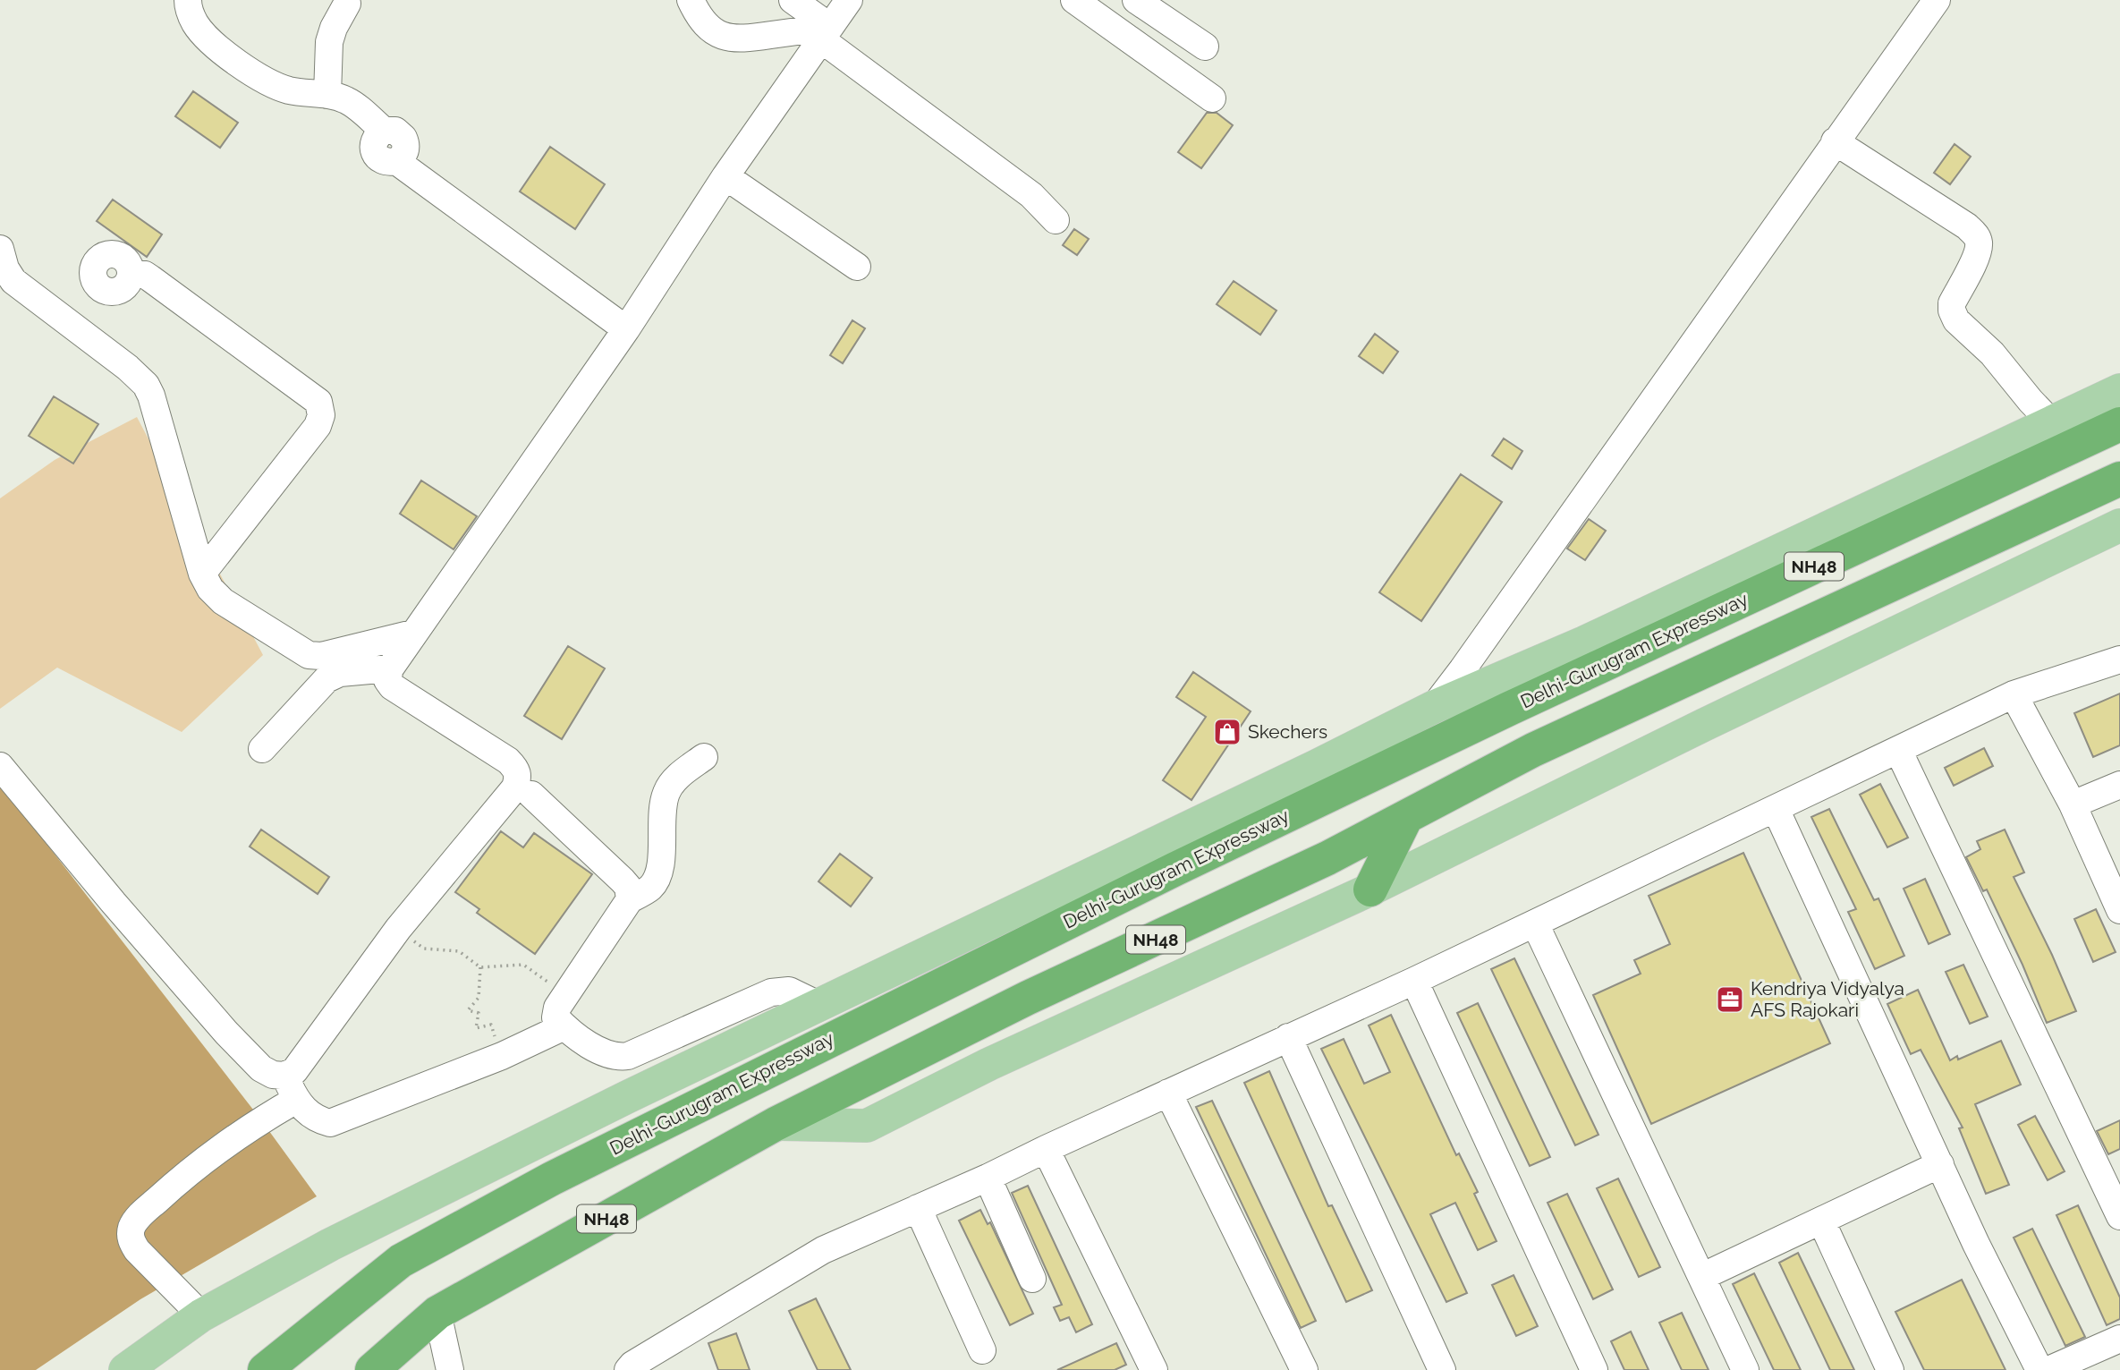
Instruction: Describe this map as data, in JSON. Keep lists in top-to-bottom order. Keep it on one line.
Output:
{"streets":{"highway":["NH48","Delhi-Gurugram Expressway"]},"places":{"shop":["Skechers"],"office":["Kendriya Vidyalya AFS Rajokari"]}}
